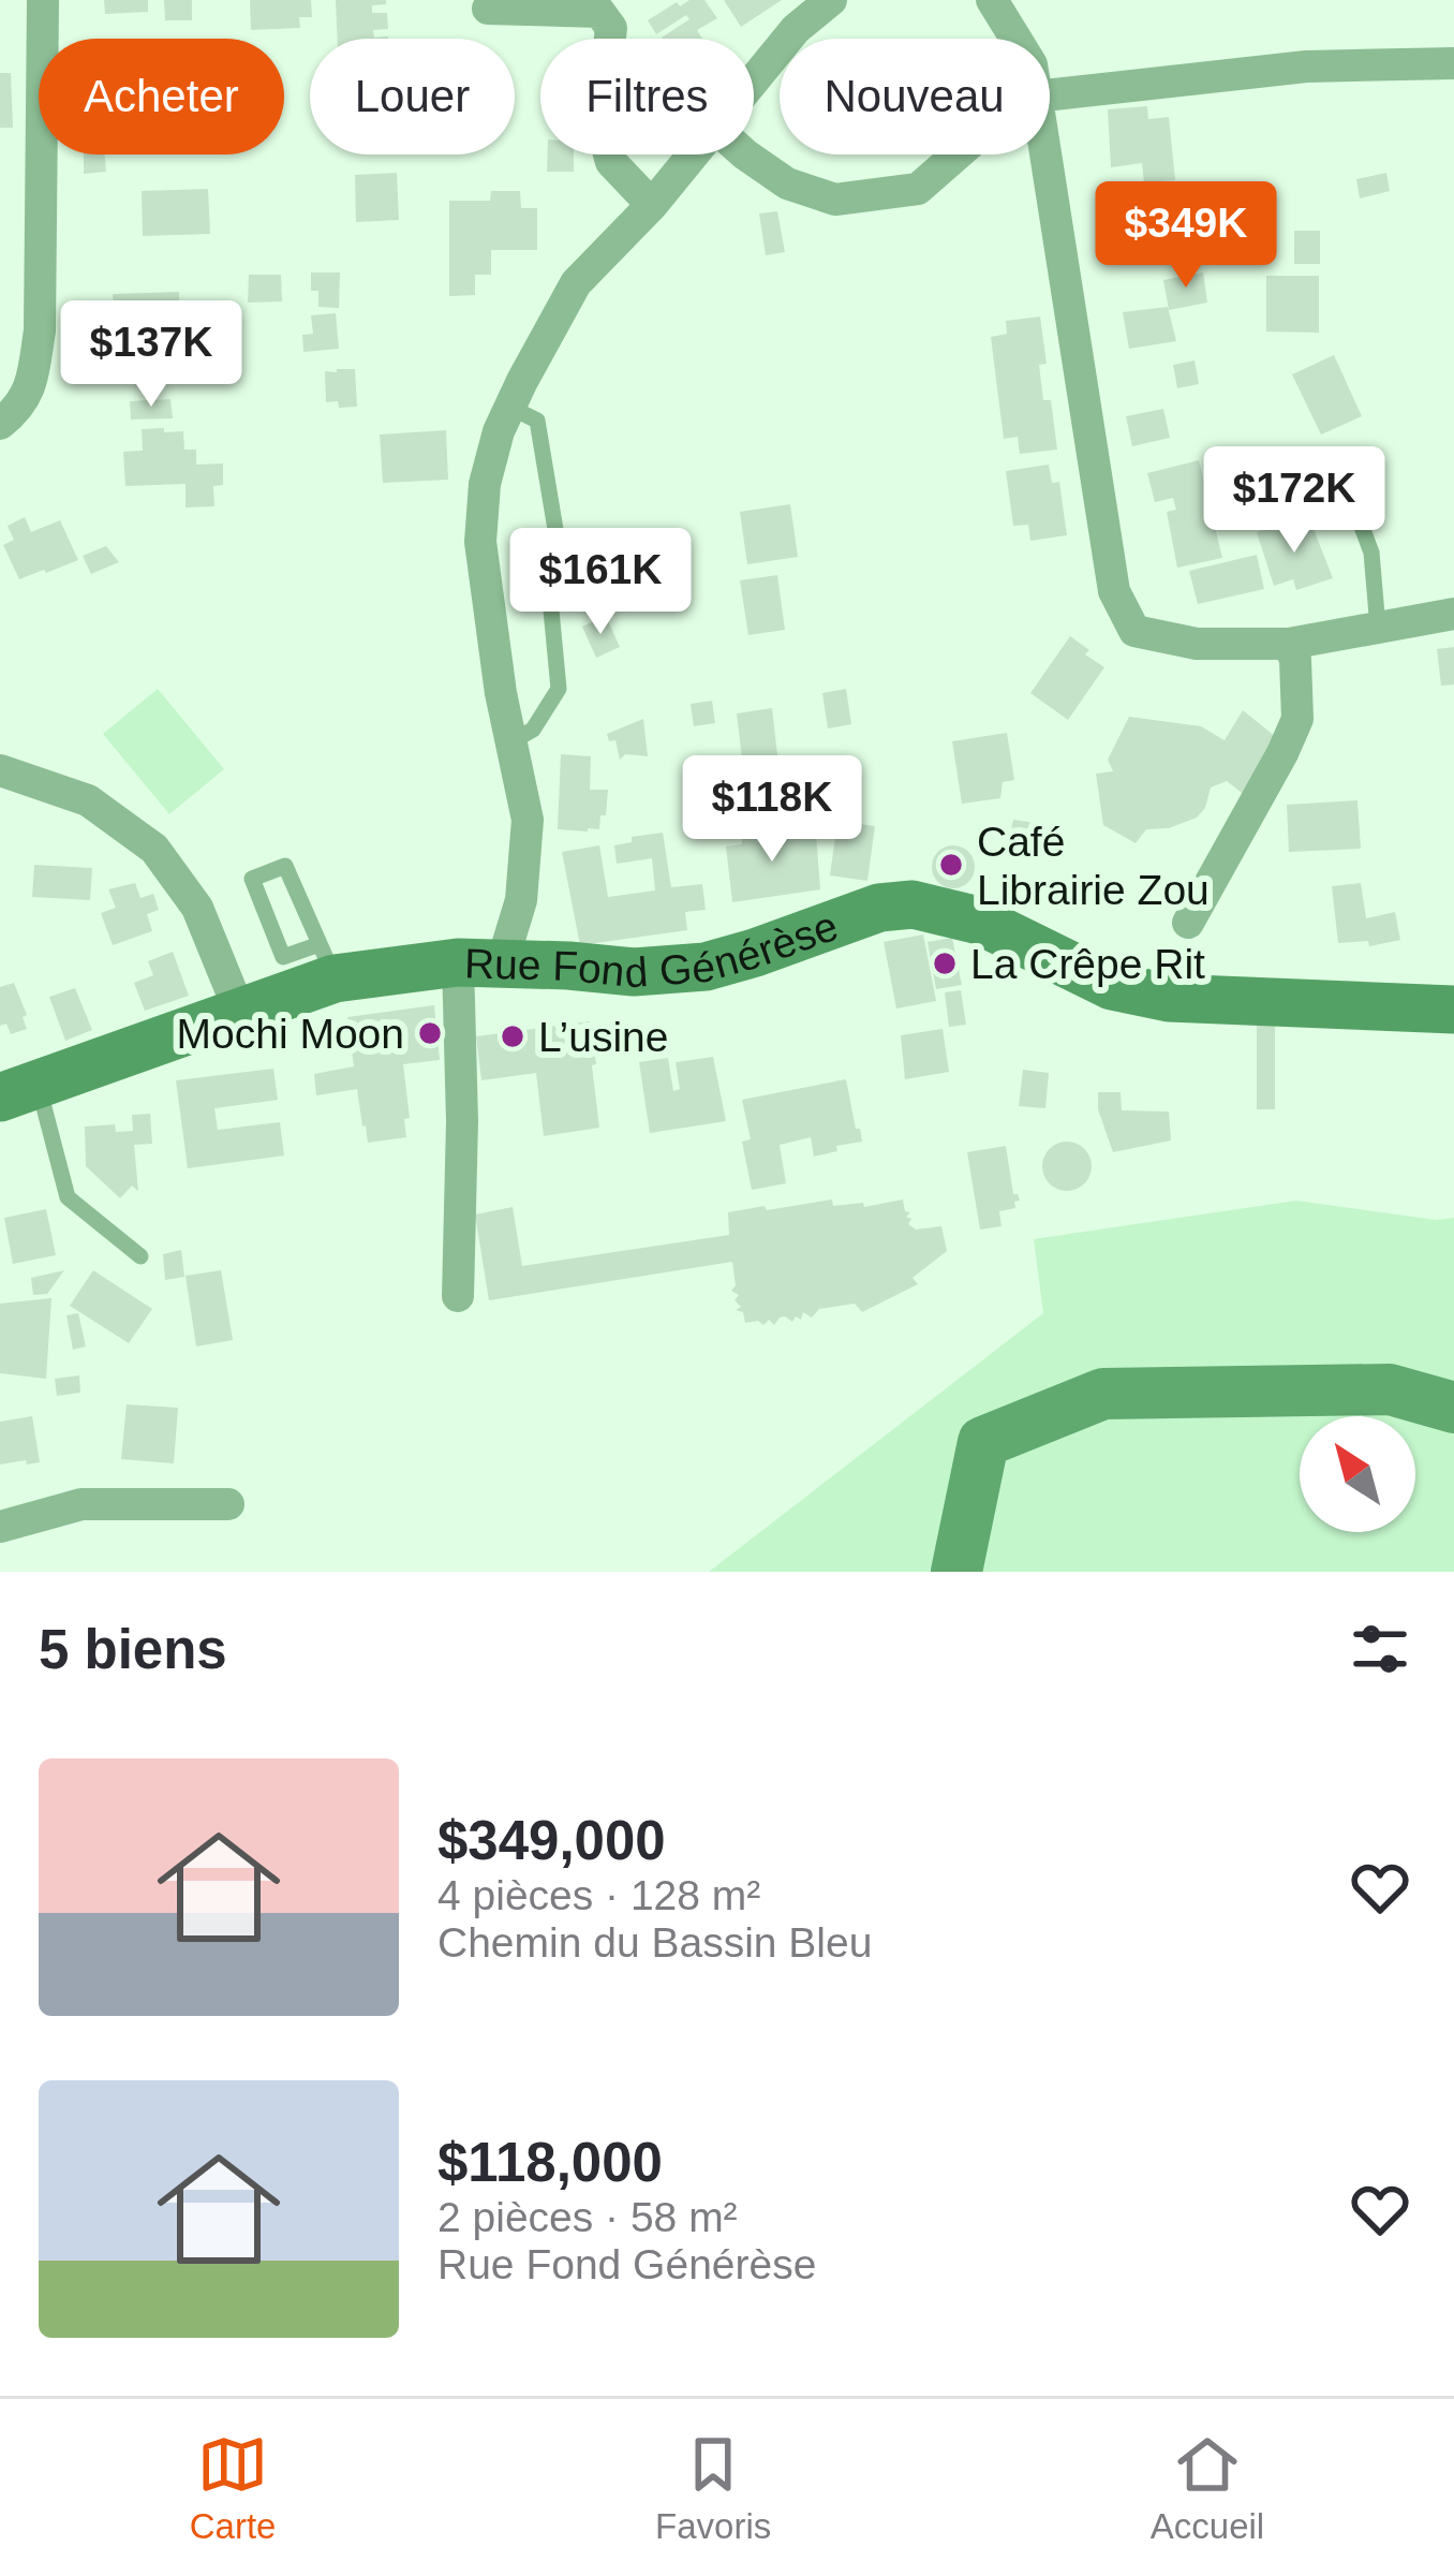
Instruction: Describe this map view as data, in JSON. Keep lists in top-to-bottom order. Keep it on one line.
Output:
{"streets":{"street":["Rue Fond Générèse"]},"places":["Café Librairie Zou","La Crêpe Rit","Mochi Moon","L’usine"],"north":"top left","page":{"chip":["Acheter","Louer","Filtres","Nouveau"],"price":["$349K","$137K","$172K","$161K","$118K"],"heading":"5 biens","list":[{"name":"$349,000","note":"4 pièces · 128 m² · Chemin du Bassin Bleu"},{"name":"$118,000","note":"2 pièces · 58 m² · Rue Fond Générèse"}],"tabs":["Carte","Favoris","Accueil"]}}
